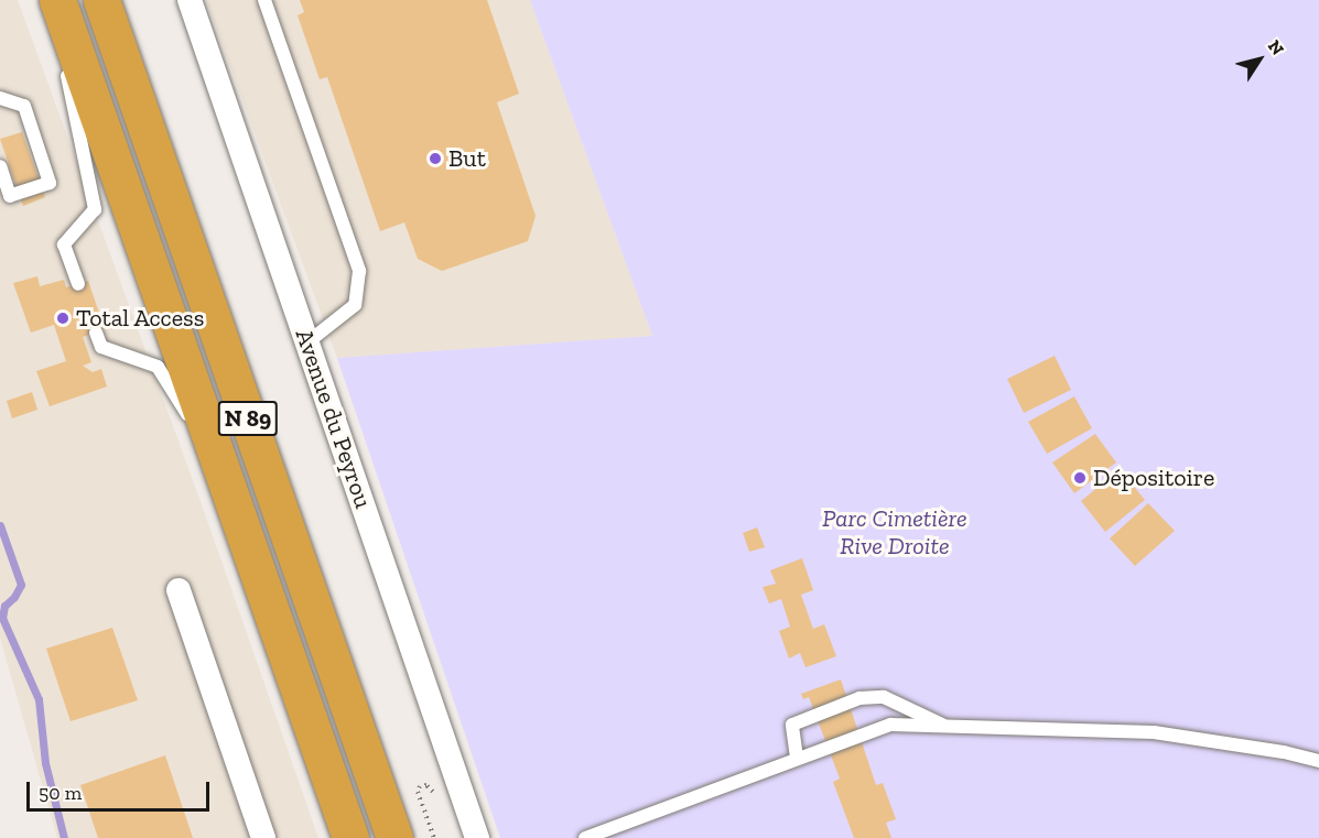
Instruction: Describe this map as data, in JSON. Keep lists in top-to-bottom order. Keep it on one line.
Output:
{"streets":{"highway":["N 89"],"street":["Avenue du Peyrou"]},"parks":["Parc Cimetière Rive Droite"],"places":["But","Total Access","Dépositoire"],"scale_bar":"50 m","north":"top right"}
